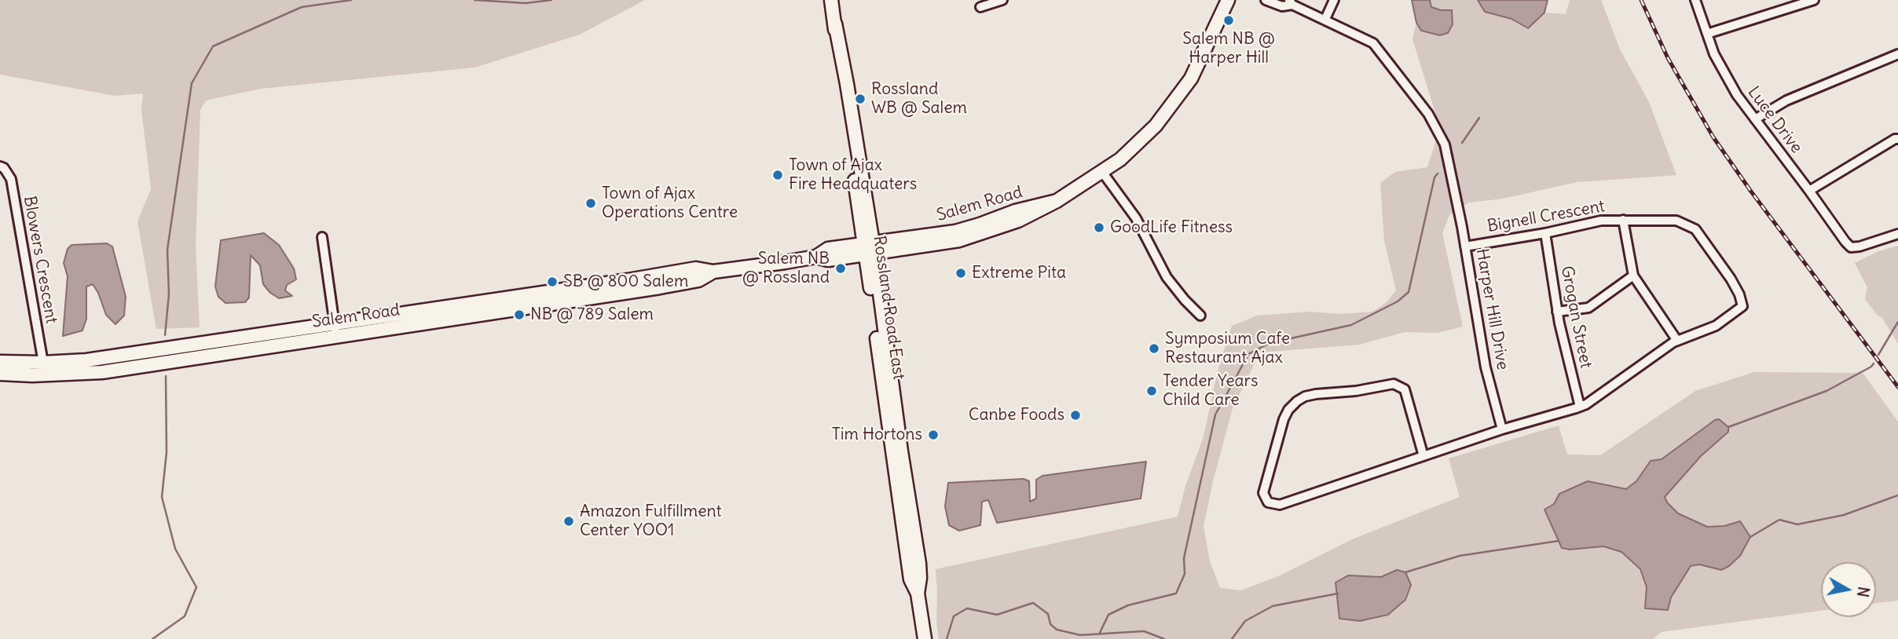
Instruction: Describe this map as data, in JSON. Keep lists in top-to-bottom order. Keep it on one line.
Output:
{"streets":{"main road":["Salem Road","Rossland Road East"],"street":["Luce Drive","Bignell Crescent","Blowers Crescent","Harper Hill Drive","Grogan Street"]},"crossings":[["Salem Road","Blowers Crescent"],["Salem Road","Rossland Road East"],["Bignell Crescent","Harper Hill Drive"],["Bignell Crescent","Grogan Street"]],"places":["Salem NB @ Harper Hill","Rossland WB @ Salem","Town of Ajax Fire Headquaters","Town of Ajax Operations Centre","GoodLife Fitness","Salem NB @ Rossland","Extreme Pita","SB @ 800 Salem","NB @ 789 Salem","Symposium Cafe Restaurant Ajax","Tender Years Child Care","Canbe Foods","Tim Hortons","Amazon Fulfillment Center YOO1"],"north":"right"}
